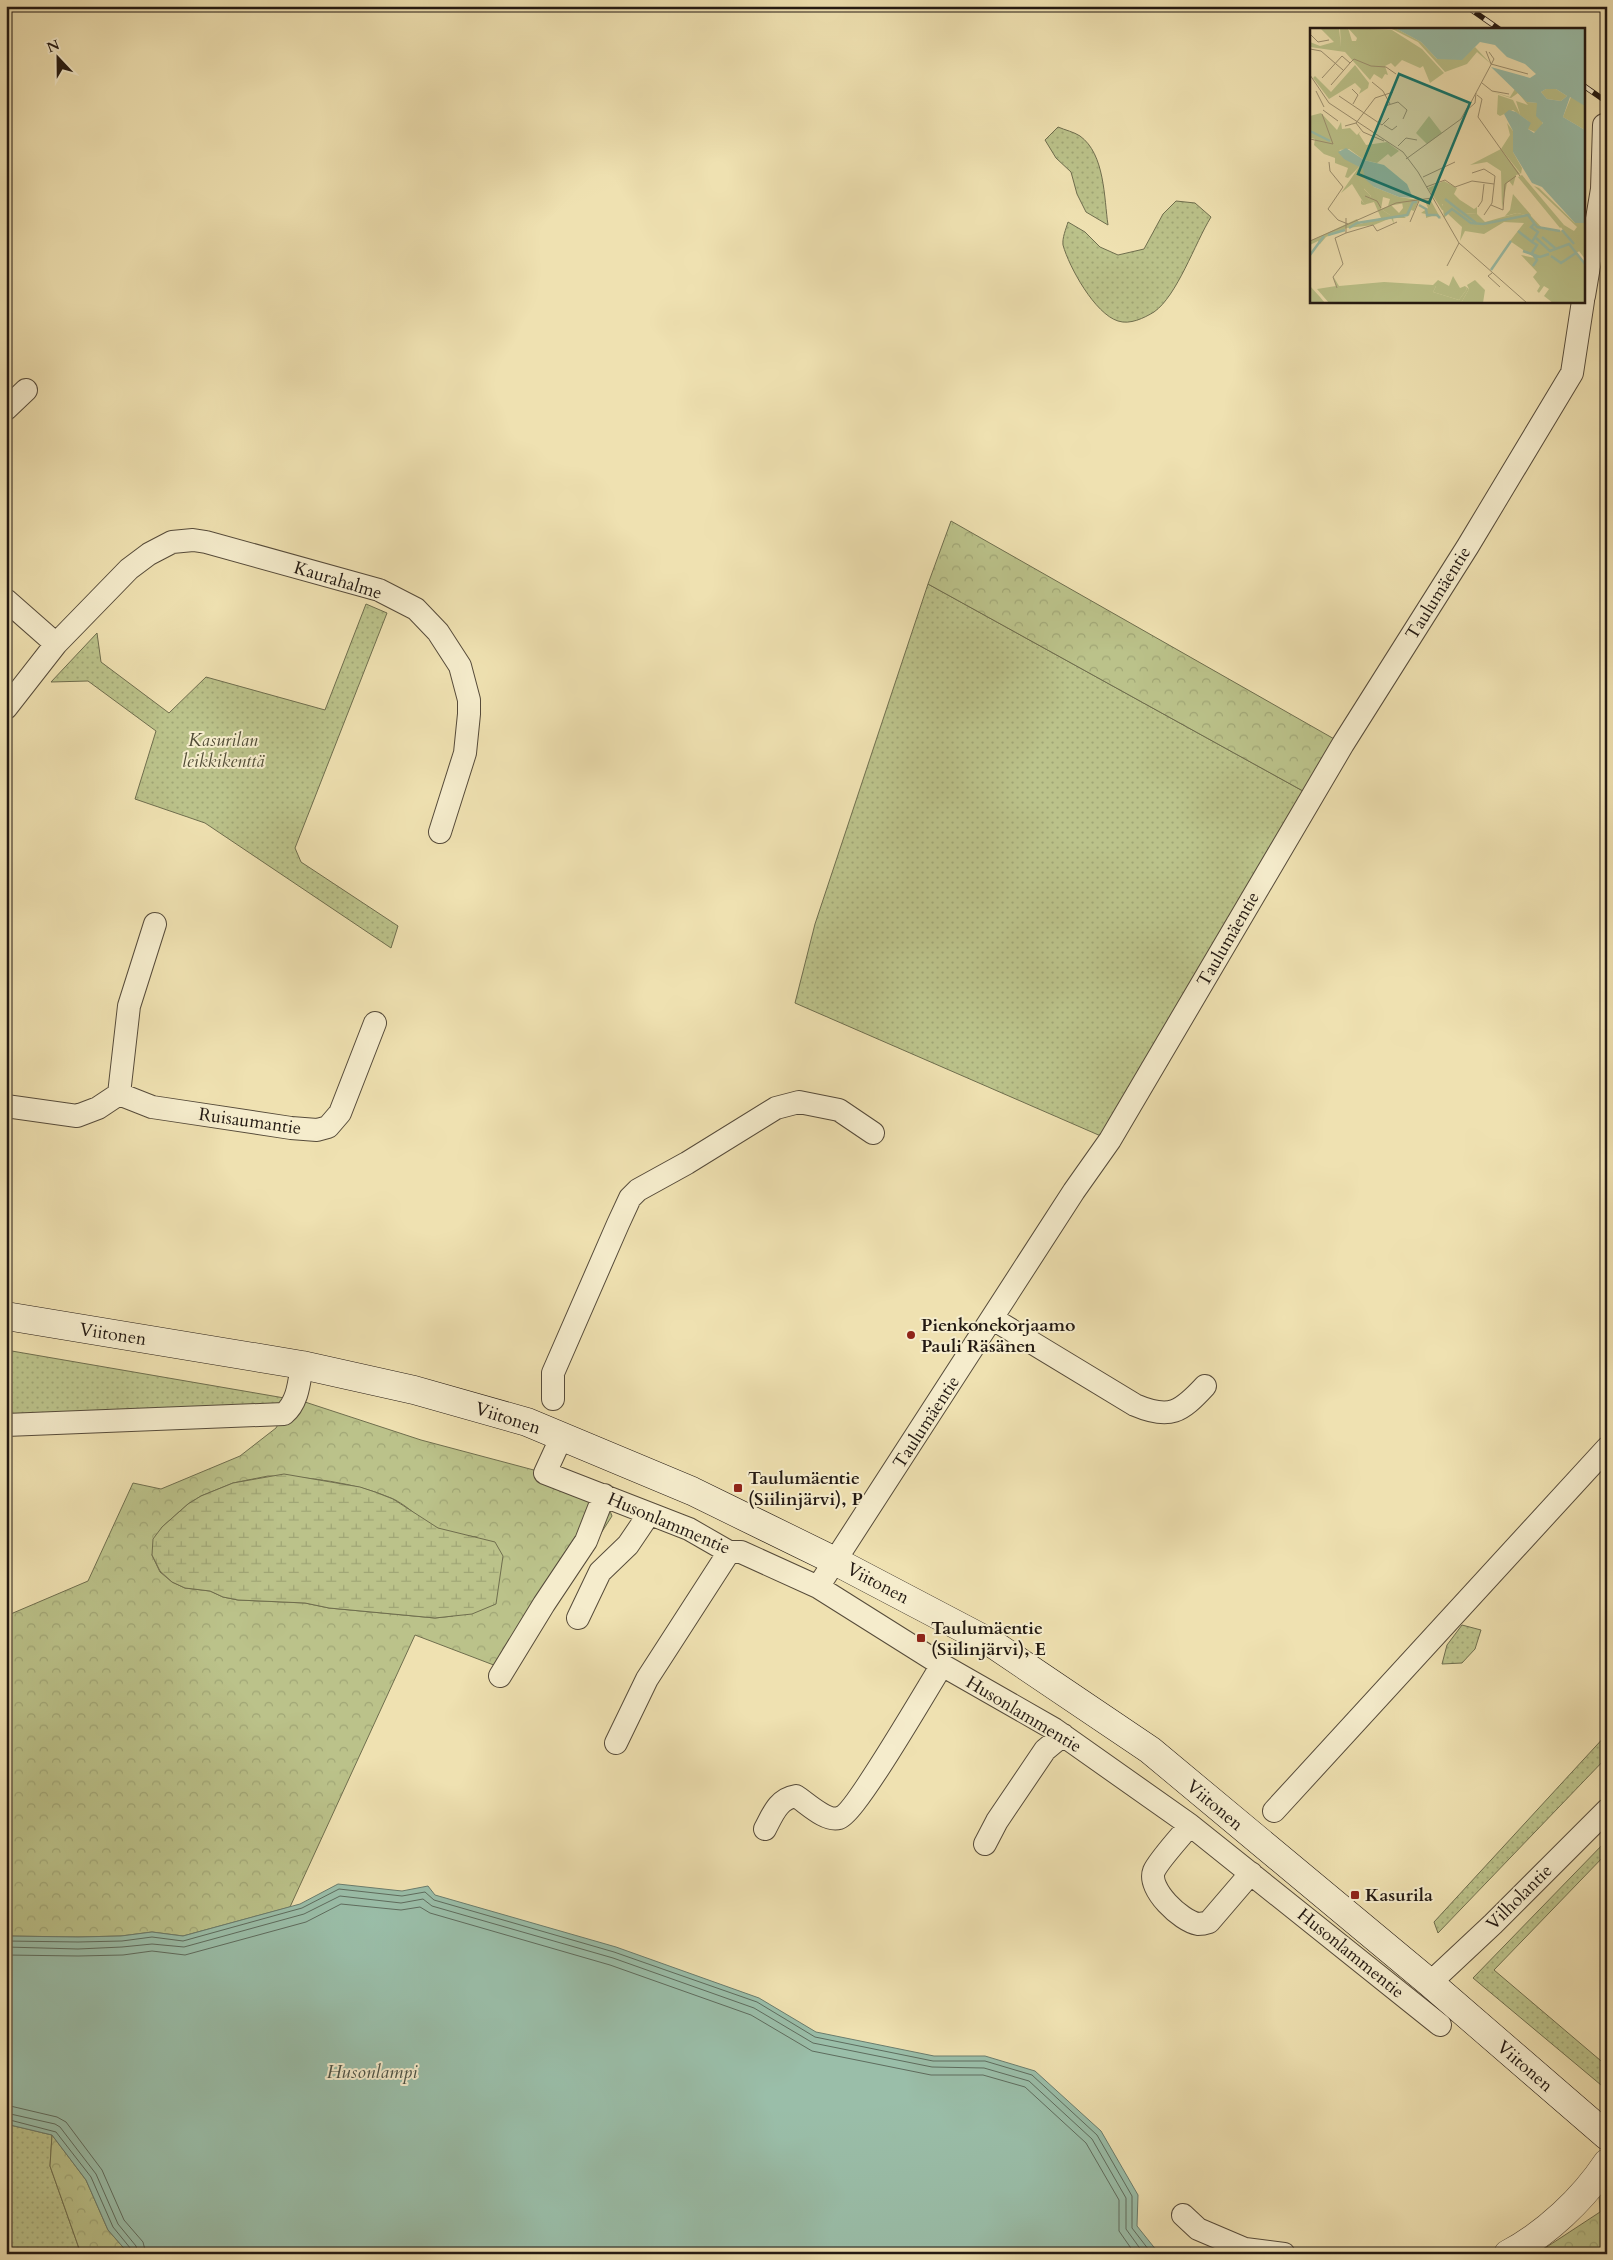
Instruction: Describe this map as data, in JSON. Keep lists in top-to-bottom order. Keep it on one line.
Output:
{"streets":{"main road":["Viitonen"],"street":["Kaurahalme","Taulumäentie","Ruisaumantie","Husonlammentie","Vilholantie"]},"crossings":[["Taulumäentie","Viitonen"],["Taulumäentie","Husonlammentie"],["Viitonen","Husonlammentie"],["Viitonen","Vilholantie"]],"water":["Husonlampi"],"parks":["Kasurilan leikkikenttä"],"places":{"other":["Pienkonekorjaamo Pauli Räsänen"],"transit":["Taulumäentie (Siilinjärvi), P","Taulumäentie (Siilinjärvi), E","Kasurila"]},"north":"top"}
